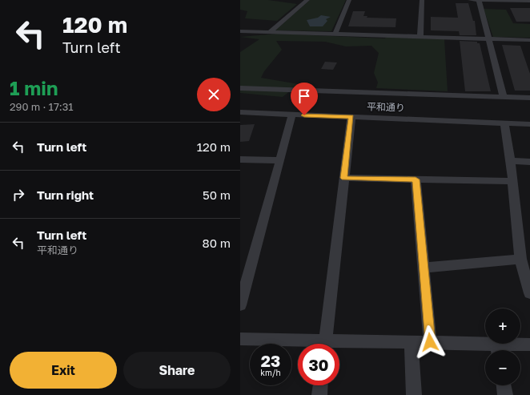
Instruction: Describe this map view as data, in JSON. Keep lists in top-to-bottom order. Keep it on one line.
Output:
{"streets":{"street":["平和通り"]},"page":{"turn":["120 m","Turn left"],"heading":["1 min","290 m · 17:31"],"list":[{"name":"Turn left","value":"120 m"},{"name":"Turn right","value":"50 m"},{"name":"Turn left","note":"平和通り","value":"80 m"}],"map_buttons":["+","−"],"speed":"23 km/h","limit":"30","buttons":["Exit","Share"]}}
